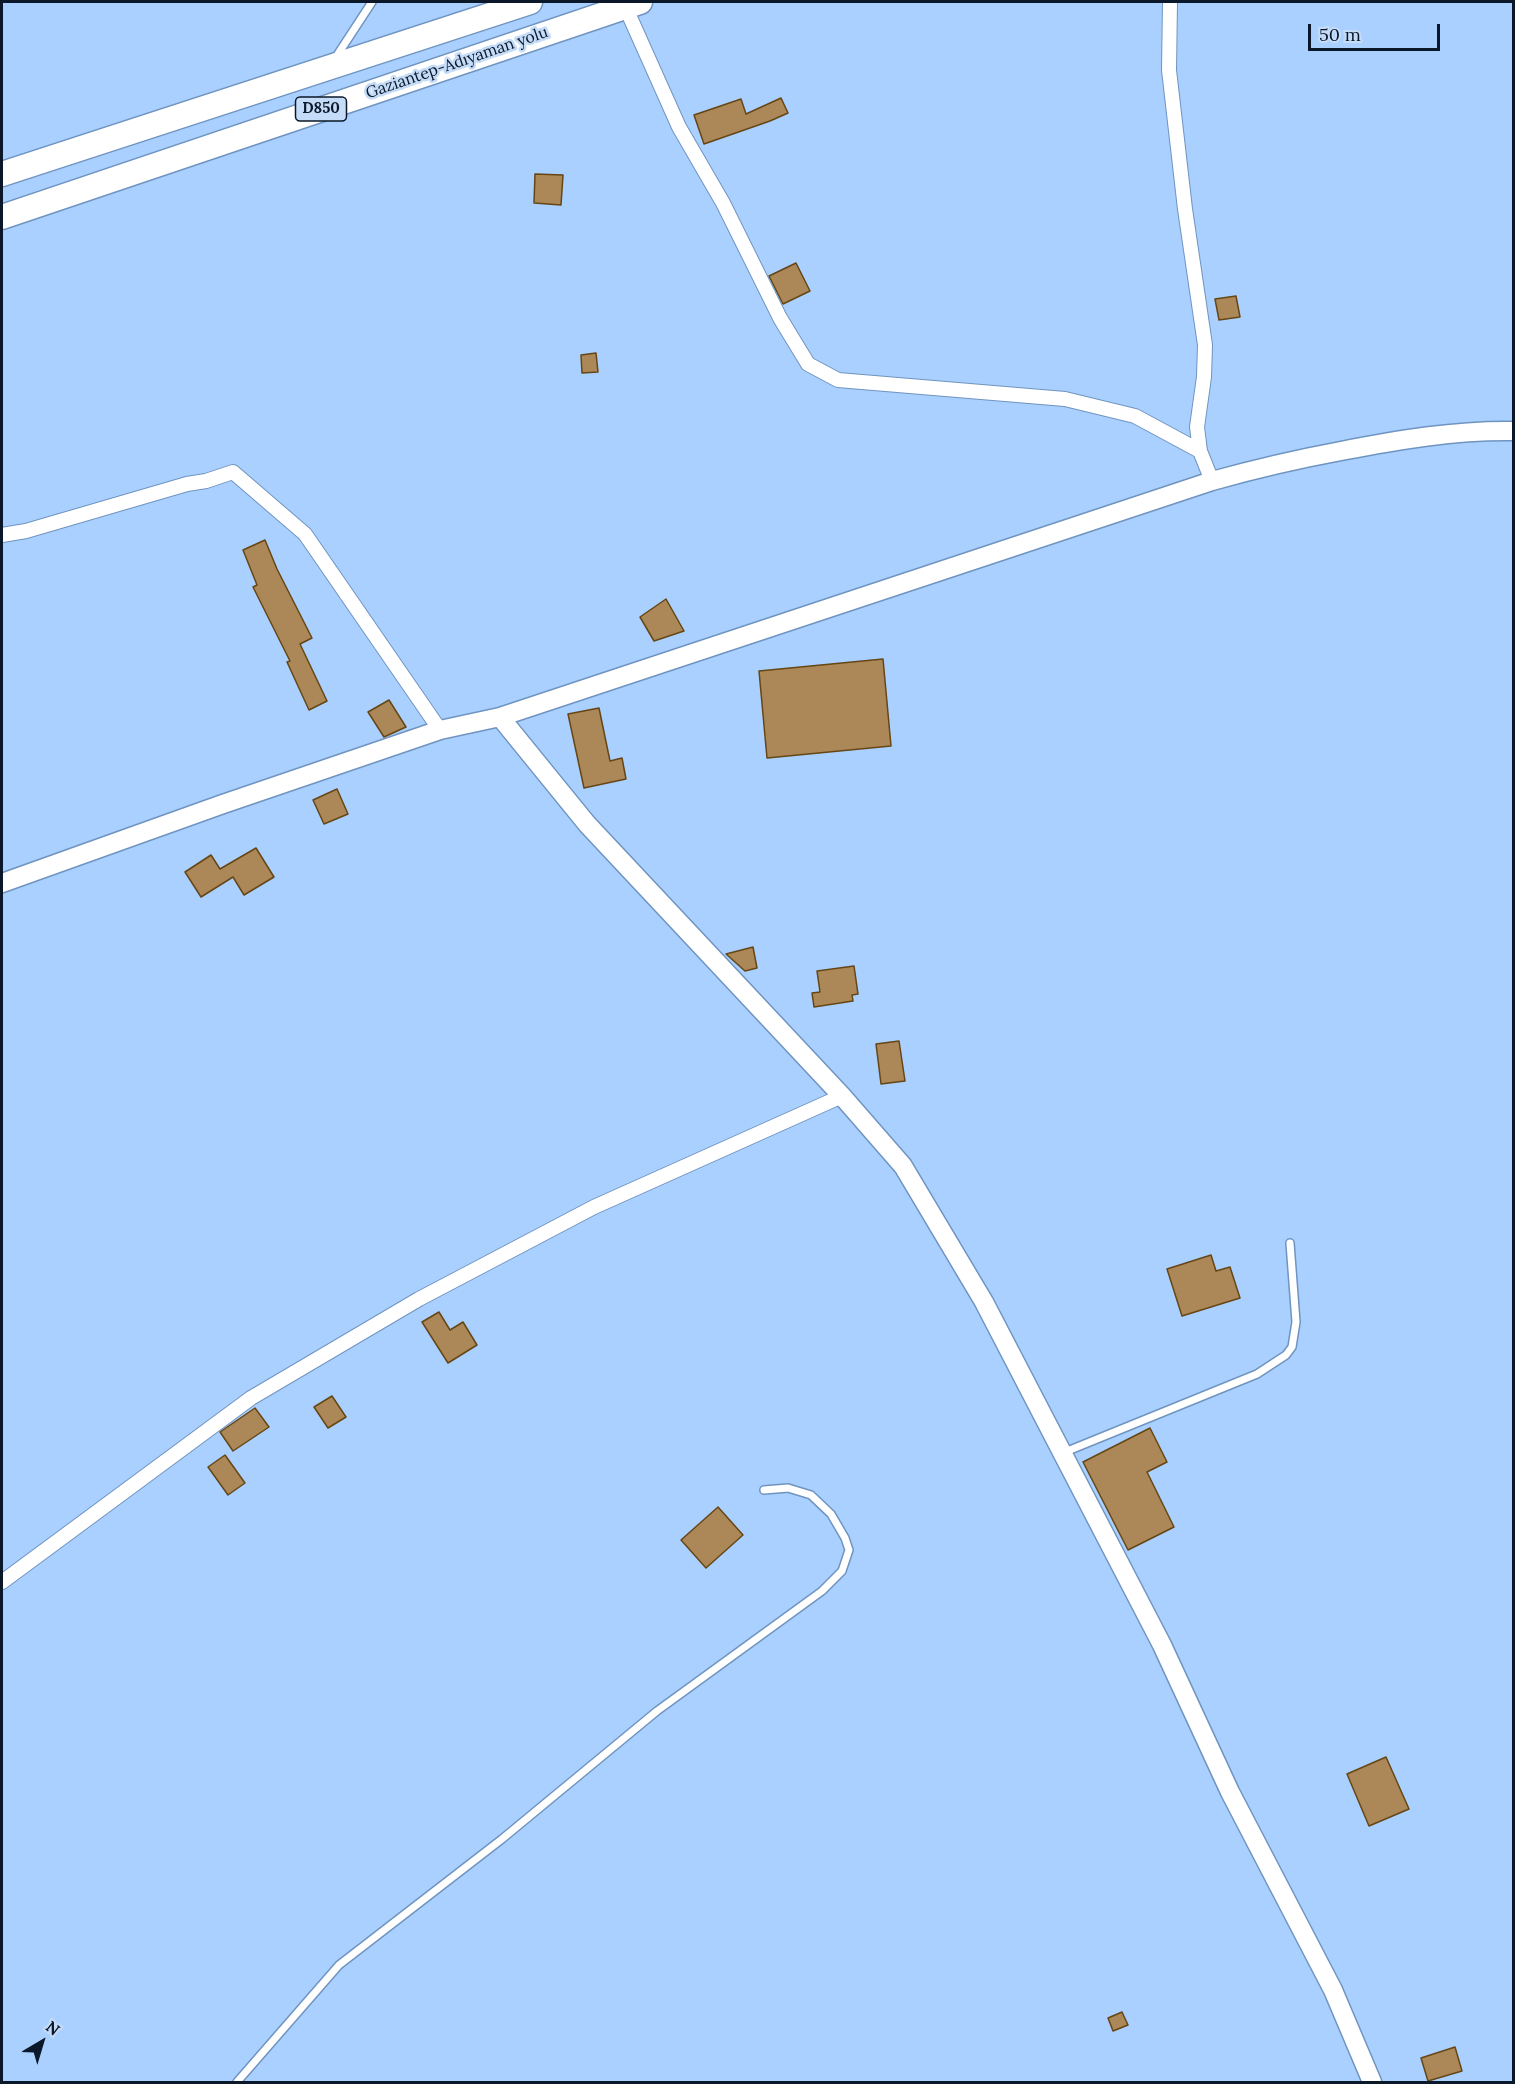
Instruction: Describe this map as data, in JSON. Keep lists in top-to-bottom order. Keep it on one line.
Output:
{"streets":{"highway":["Gaziantep-Adıyaman yolu","D850"]},"scale_bar":"50 m","north":"top right"}
